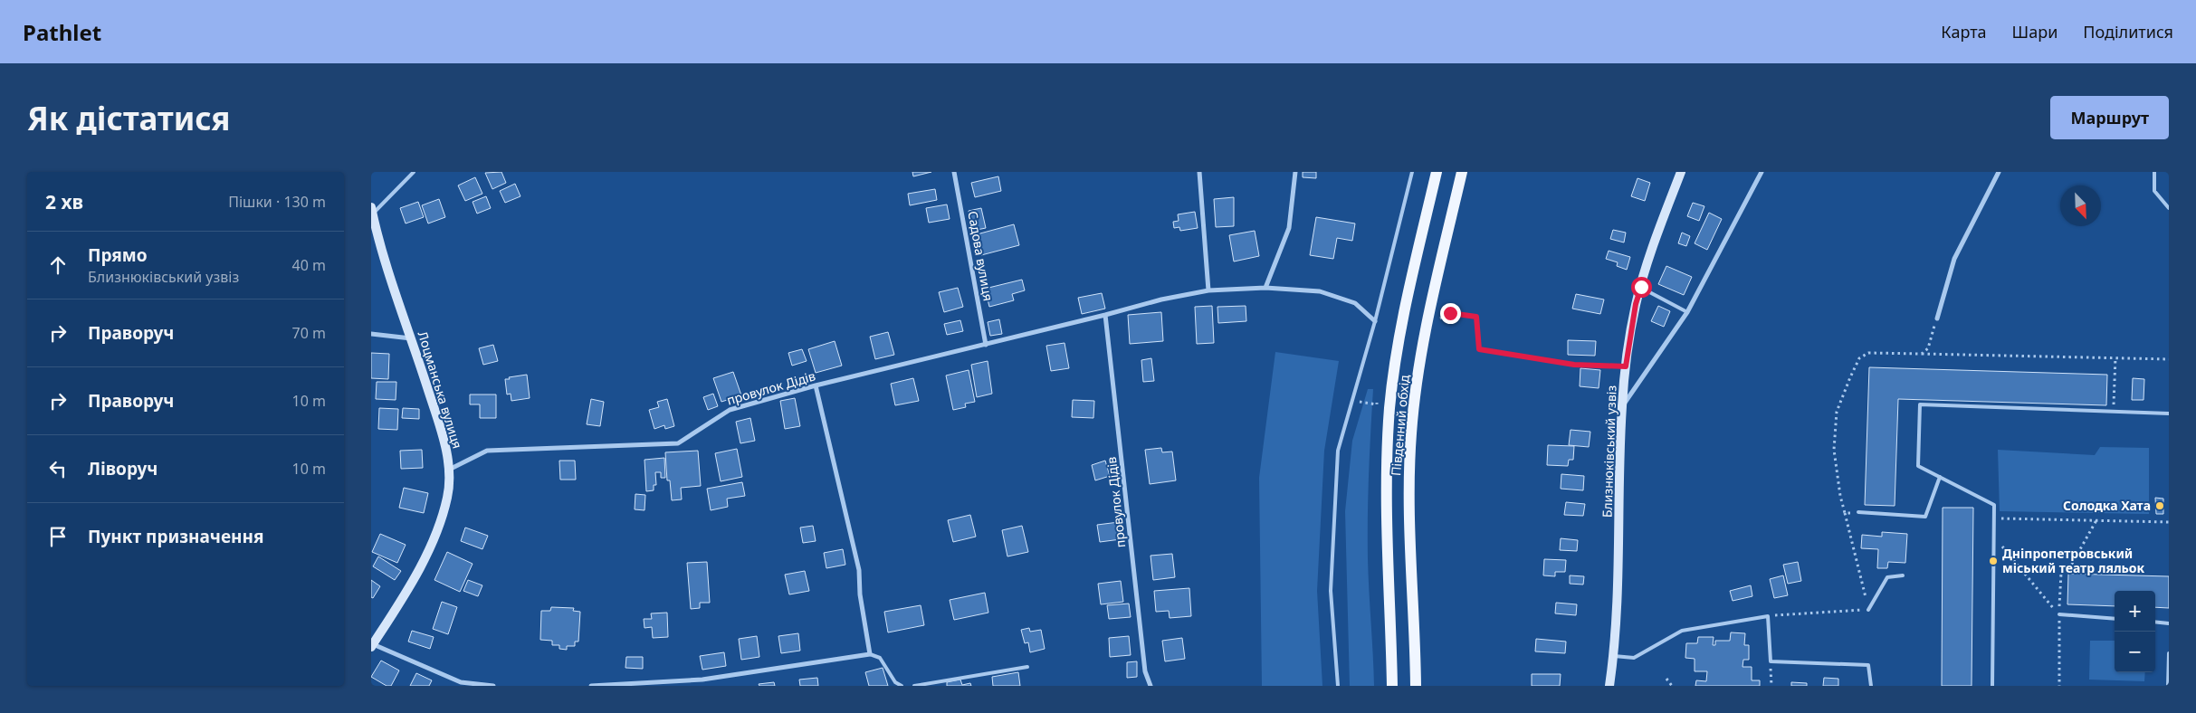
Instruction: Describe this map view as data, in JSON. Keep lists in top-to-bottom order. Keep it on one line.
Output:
{"streets":{"main road":["Південний обхід"],"street":["Садова вулиця","провулок Дідів","Лоцманська вулиця","Близнюківський узвіз"]},"crossings":[["Садова вулиця","провулок Дідів"],["провулок Дідів","Лоцманська вулиця"]],"places":["Солодка Хата","Дніпропетровський міський театр ляльок"],"north":"bottom right","page":{"header":"Pathlet","nav":["Карта","Шари","Поділитися"],"buttons":"Маршрут","title":"Як дістатися","heading":["2 хв","Пішки · 130 m"],"list":[["Прямо","Близнюківський узвіз","40 m"],["Праворуч","70 m"],["Праворуч","10 m"],["Ліворуч","10 m"],"Пункт призначення"],"map_buttons":["+","−"]}}
